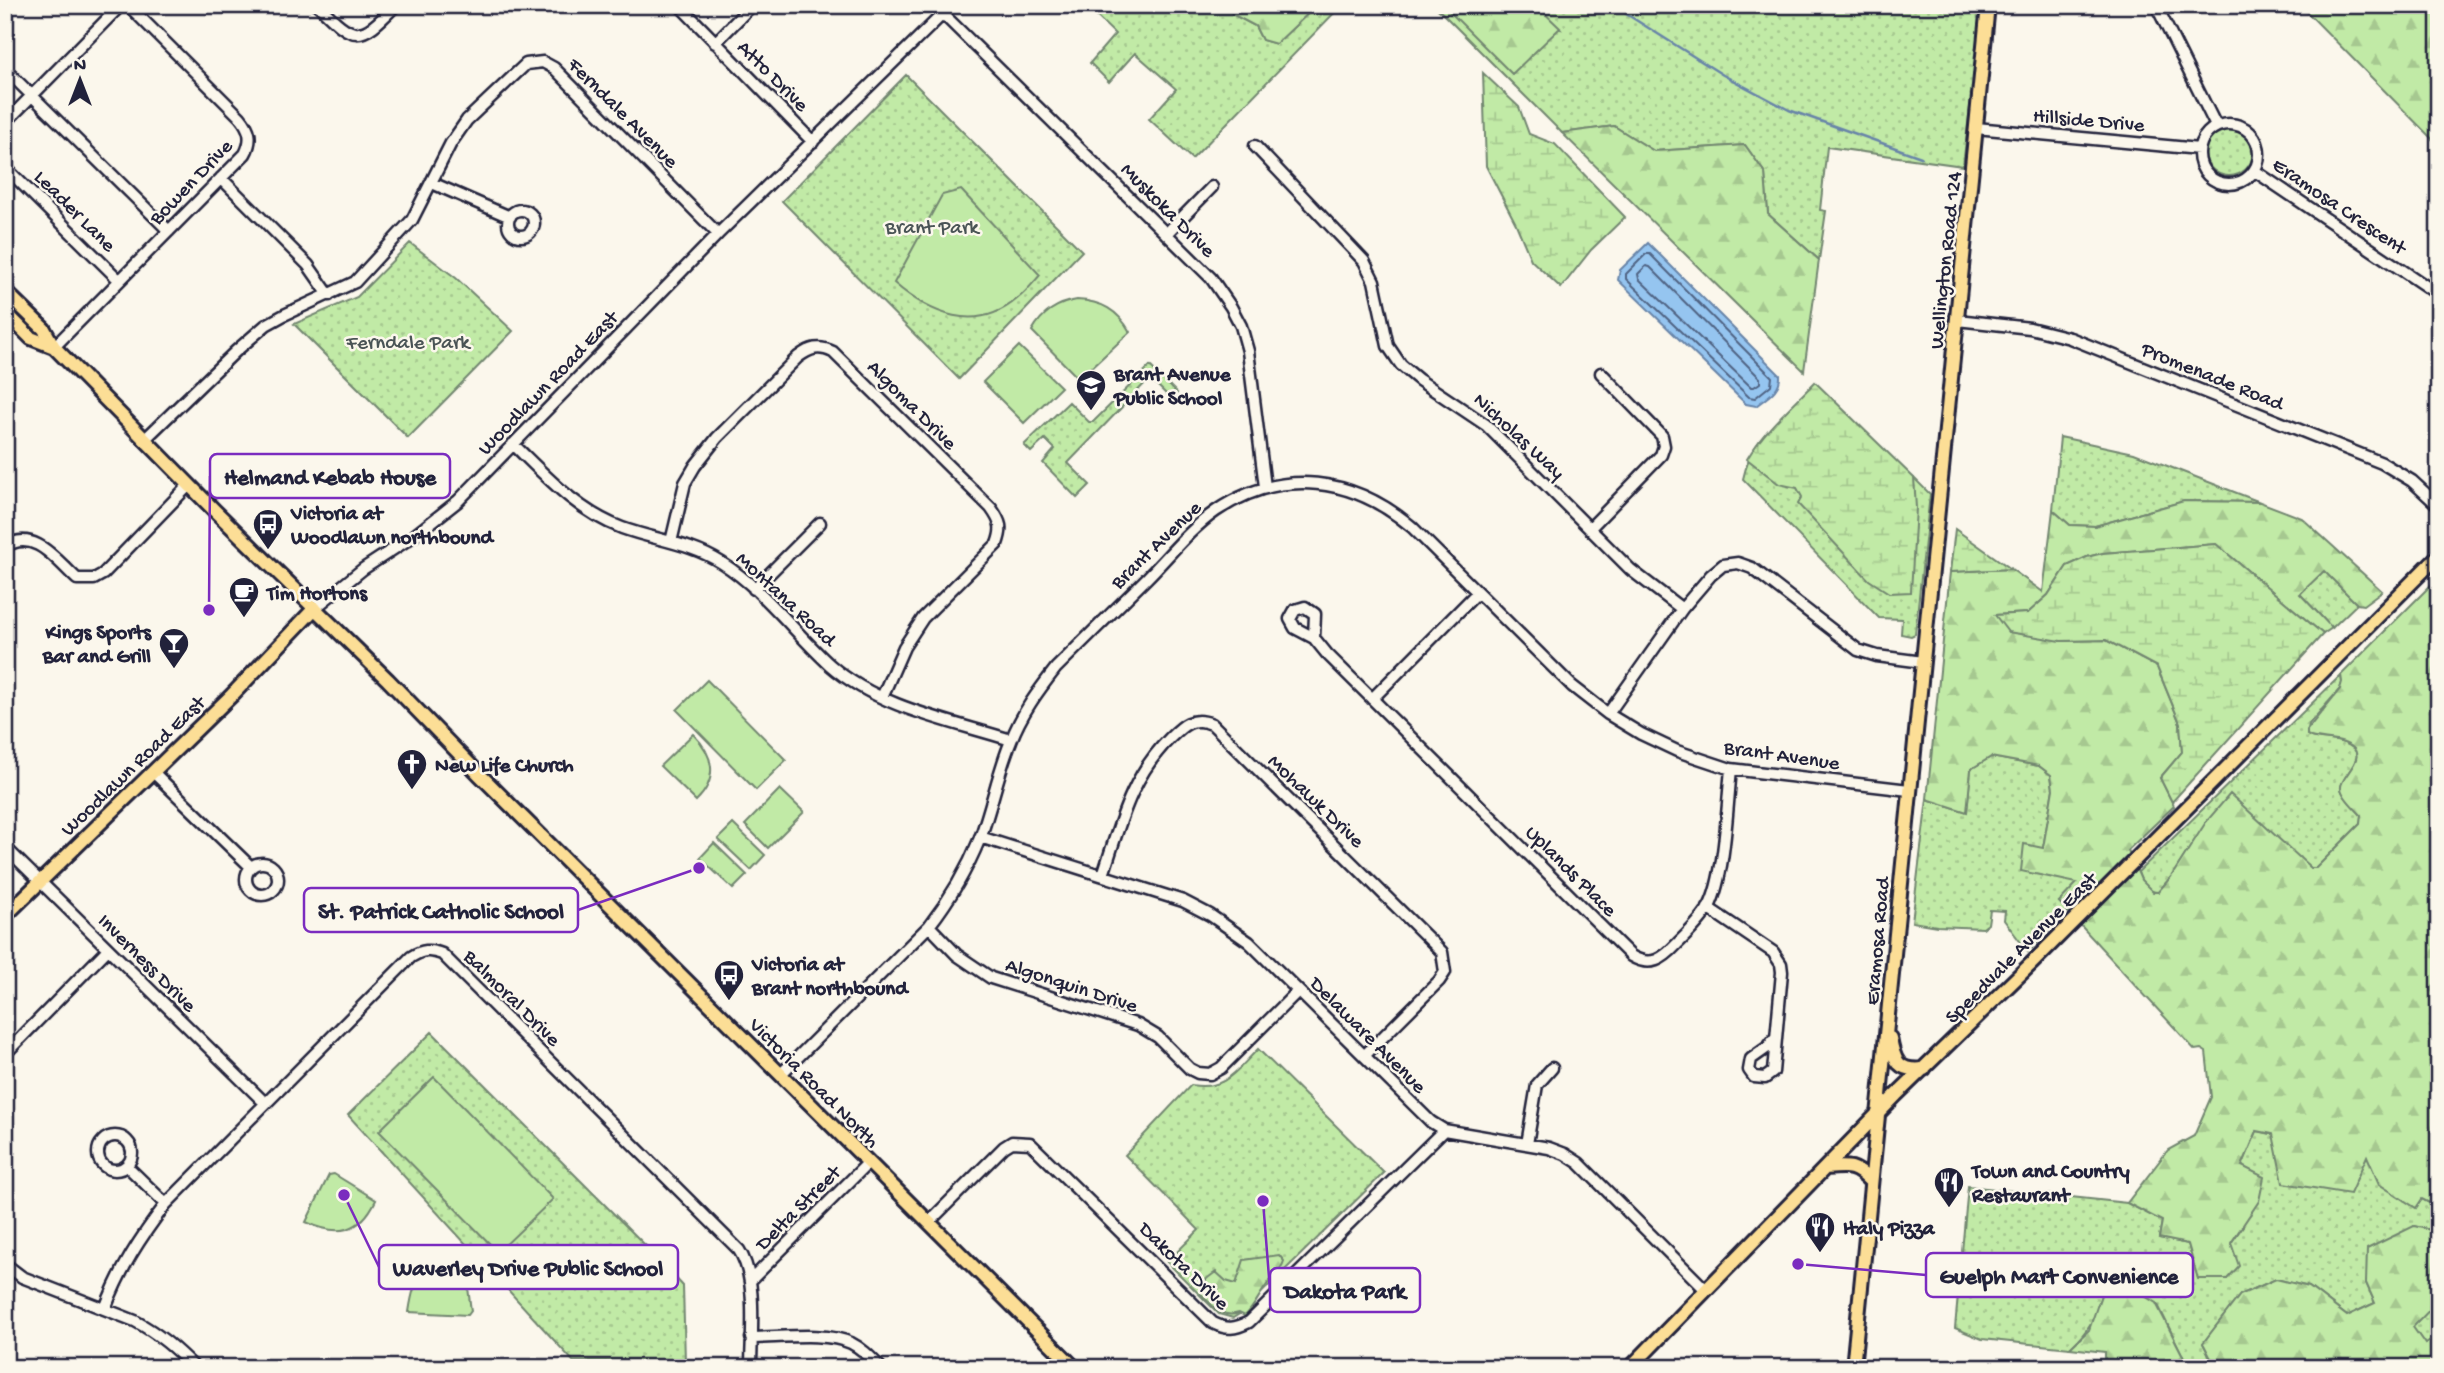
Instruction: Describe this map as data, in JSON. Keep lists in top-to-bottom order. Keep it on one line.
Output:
{"streets":{"main road":["Wellington Road 124","Woodlawn Road East","Eramosa Road","Speedvale Avenue East","Victoria Road North"],"street":["Atto Drive","Ferndale Avenue","Hillside Drive","Bowen Drive","Eramosa Crescent","Muskoka Drive","Leader Lane","Promenade Road","Algoma Drive","Nicholas Way","Brant Avenue","Montana Road","Mohawk Drive","Uplands Place","Inverness Drive","Algonquin Drive","Balmoral Drive","Delaware Avenue","Delta Street","Dakota Drive"]},"crossings":[["Atto Drive","Woodlawn Road East"],["Ferndale Avenue","Woodlawn Road East"],["Ferndale Avenue","Victoria Road North"],["Hillside Drive","Eramosa Crescent"],["Hillside Drive","Wellington Road 124"],["Bowen Drive","Leader Lane"],["Bowen Drive","Victoria Road North"],["Muskoka Drive","Woodlawn Road East"],["Muskoka Drive","Brant Avenue"],["Wellington Road 124","Promenade Road"],["Wellington Road 124","Eramosa Road"],["Woodlawn Road East","Montana Road"],["Woodlawn Road East","Inverness Drive"],["Woodlawn Road East","Victoria Road North"],["Algoma Drive","Montana Road"],["Brant Avenue","Montana Road"],["Brant Avenue","Uplands Place"],["Brant Avenue","Eramosa Road"],["Brant Avenue","Algonquin Drive"],["Brant Avenue","Delaware Avenue"],["Brant Avenue","Victoria Road North"],["Mohawk Drive","Delaware Avenue"],["Eramosa Road","Speedvale Avenue East"],["Speedvale Avenue East","Delaware Avenue"],["Inverness Drive","Balmoral Drive"],["Algonquin Drive","Delaware Avenue"],["Balmoral Drive","Delta Street"],["Delaware Avenue","Dakota Drive"],["Victoria Road North","Delta Street"],["Victoria Road North","Dakota Drive"]],"parks":["Brant Park","Ferndale Park"],"places":{"school or university":["Brant Avenue Public School"],"bus stop":["Victoria at Woodlawn northbound","Victoria at Brant northbound"],"other":["Helmand Kebab House","St. Patrick Catholic School","Waverley Drive Public School","Dakota Park","Guelph Mart Convenience"],"cafe":["Tim Hortons"],"bar":["Kings Sports Bar and Grill"],"church":["New Life Church"],"restaurant":["Town and Country Restaurant","Italy Pizza"]},"north":"top"}
